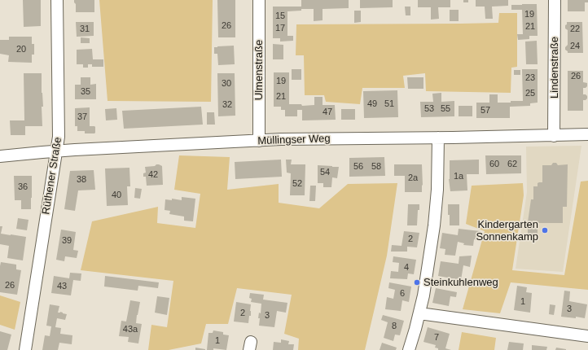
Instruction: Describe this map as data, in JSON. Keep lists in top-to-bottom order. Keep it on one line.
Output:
{"streets":{"street":["Lindenstraße","Ulmenstraße","Müllingser Weg","Rüthener Straße"]},"crossings":[["Lindenstraße","Müllingser Weg"],["Ulmenstraße","Müllingser Weg"],["Müllingser Weg","Rüthener Straße"]],"places":["Kindergarten Sonnenkamp","Steinkuhlenweg"],"house_numbers":["19","15","26","21","17","31","22","24","20","26","23","19","30","35","25","21","49","51","32","53","55","57","47","37","60","62","56","58","54","42","1a","2a","38","52","36","40","2","39","4","26","43","6","1","3","2","3","8","43a","7","1"]}
